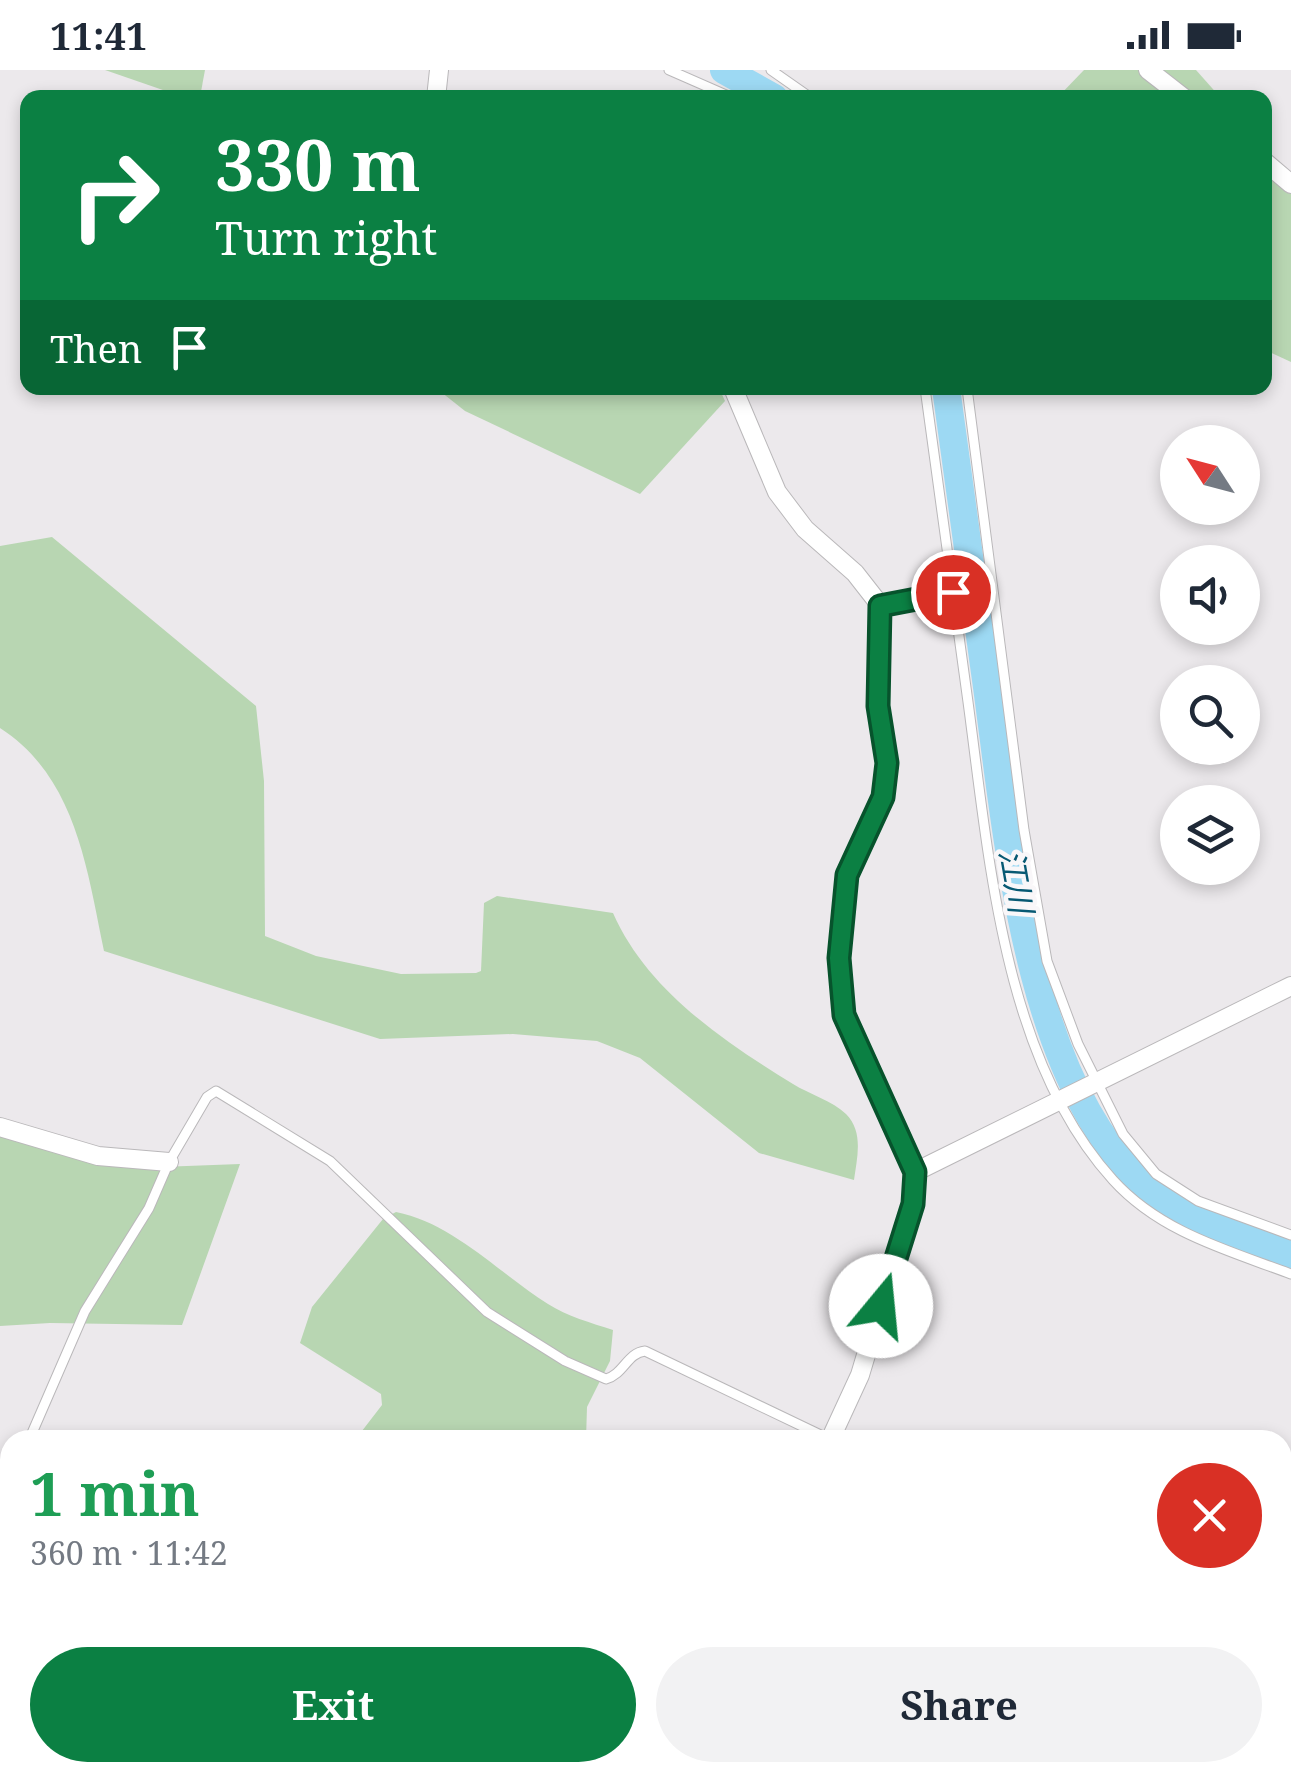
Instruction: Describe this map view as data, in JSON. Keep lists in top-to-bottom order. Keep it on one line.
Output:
{"water":["江川"],"north":"top left","page":{"status":"11:41","turn":["330 m","Turn right"],"then":"Then","heading":["1 min","360 m · 11:42"],"buttons":["Exit","Share"]}}
